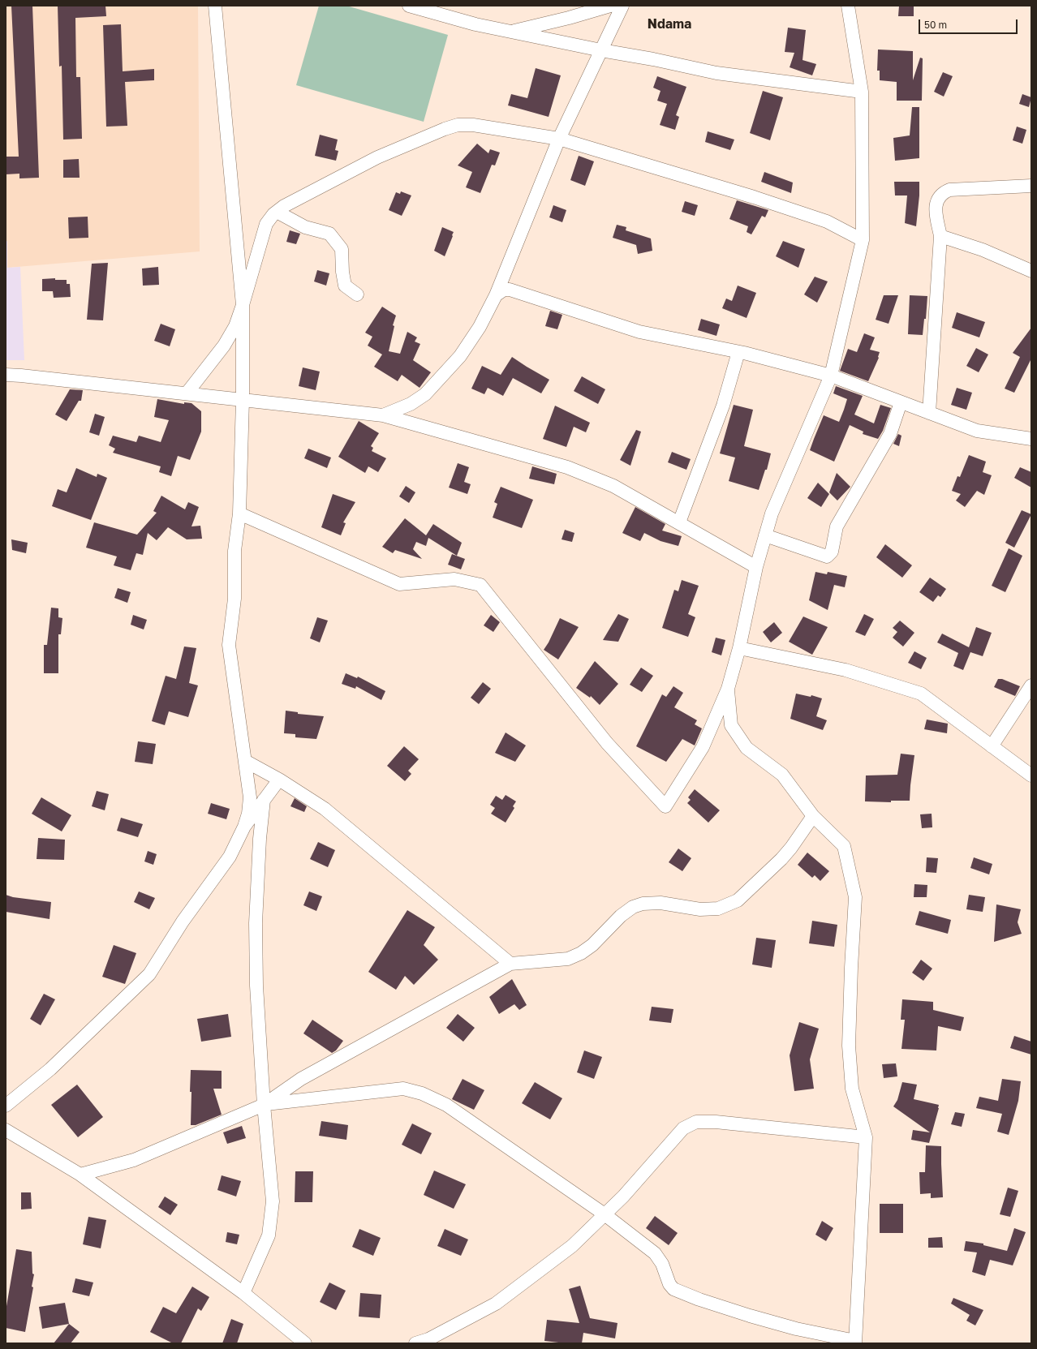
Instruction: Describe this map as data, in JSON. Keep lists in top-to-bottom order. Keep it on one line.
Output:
{"districts":["Ndama"],"scale_bar":"50 m"}
